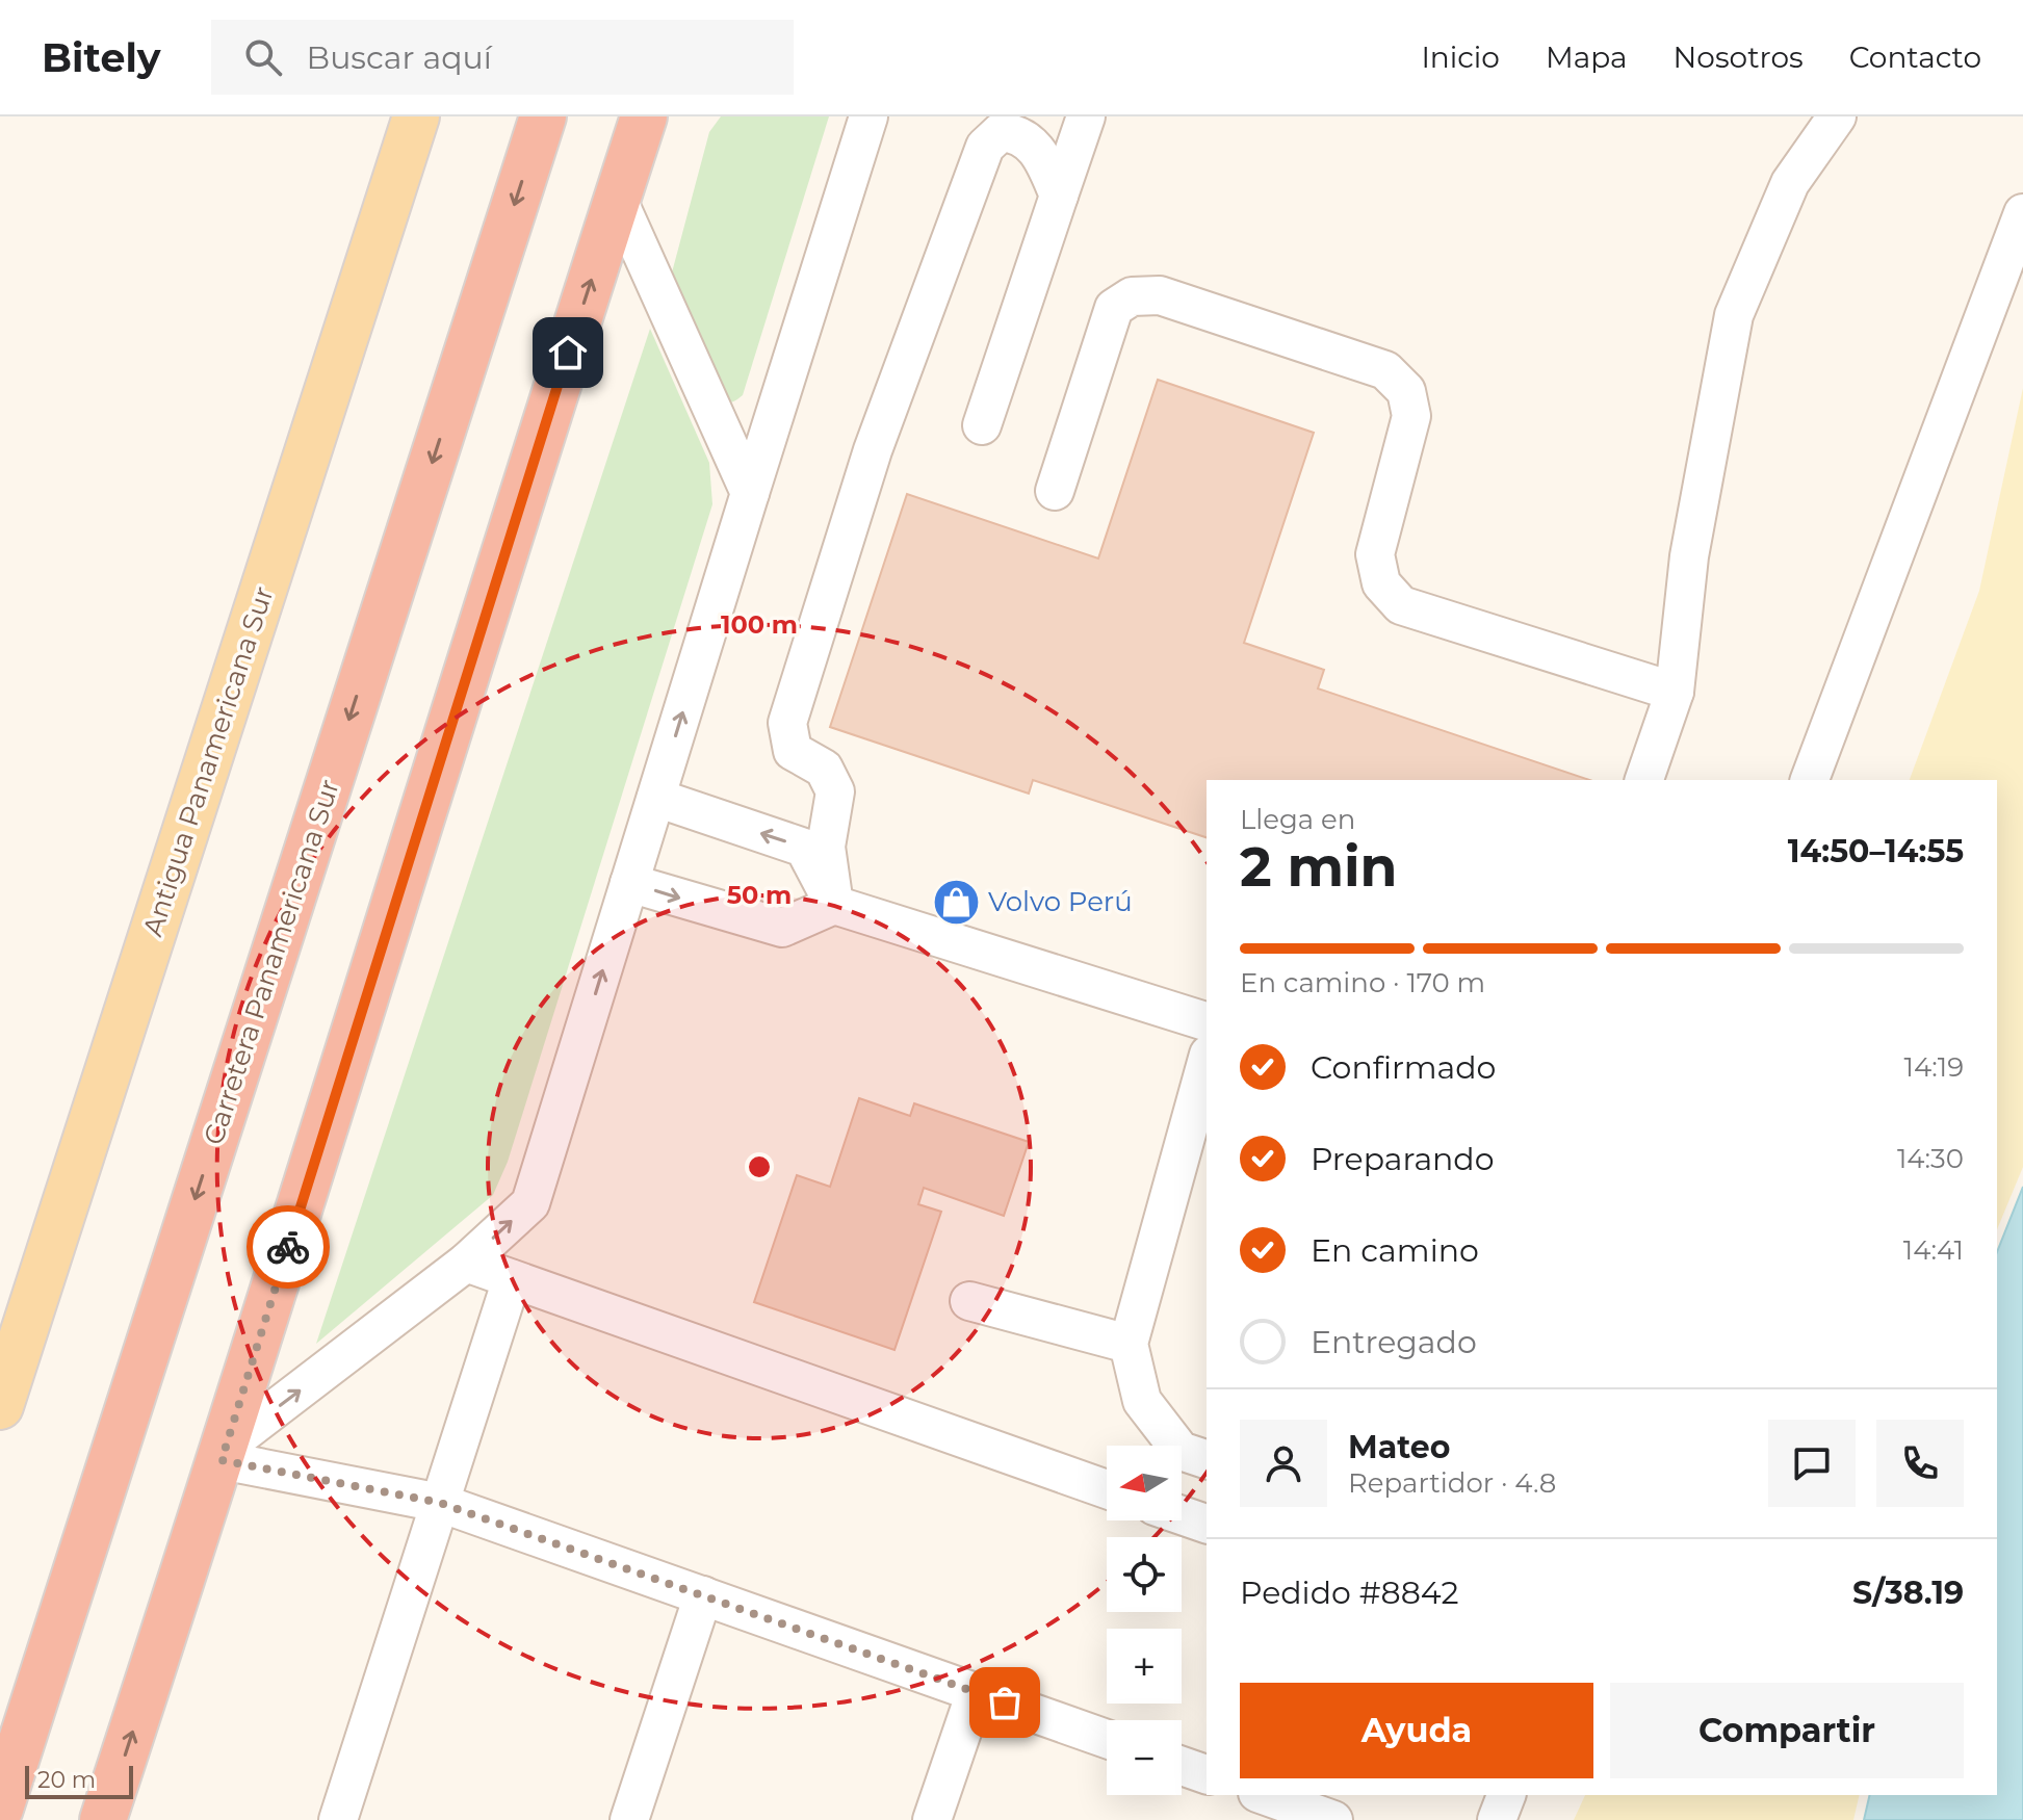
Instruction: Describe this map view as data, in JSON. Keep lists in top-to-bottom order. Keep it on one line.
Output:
{"streets":{"highway":["Carretera Panamericana Sur"],"main road":["Antigua Panamericana Sur"]},"places":{"shop":["Volvo Perú"]},"scale_bar":"20 m","north":"left","page":{"header":"Bitely","search":"Buscar aquí","nav":["Inicio","Mapa","Nosotros","Contacto"],"heading":["2 min","Llega en","14:50–14:55"],"panel":["Mateo","Repartidor · 4.8","Pedido #8842","S/38.19"],"bar":"En camino · 170 m","list":[["Confirmado","14:19"],["Preparando","14:30"],["En camino","14:41"],"Entregado"],"map_buttons":["+","−"],"buttons":["Ayuda","Compartir"],"scale":"20 m"},"rings":["100 m","50 m"]}
